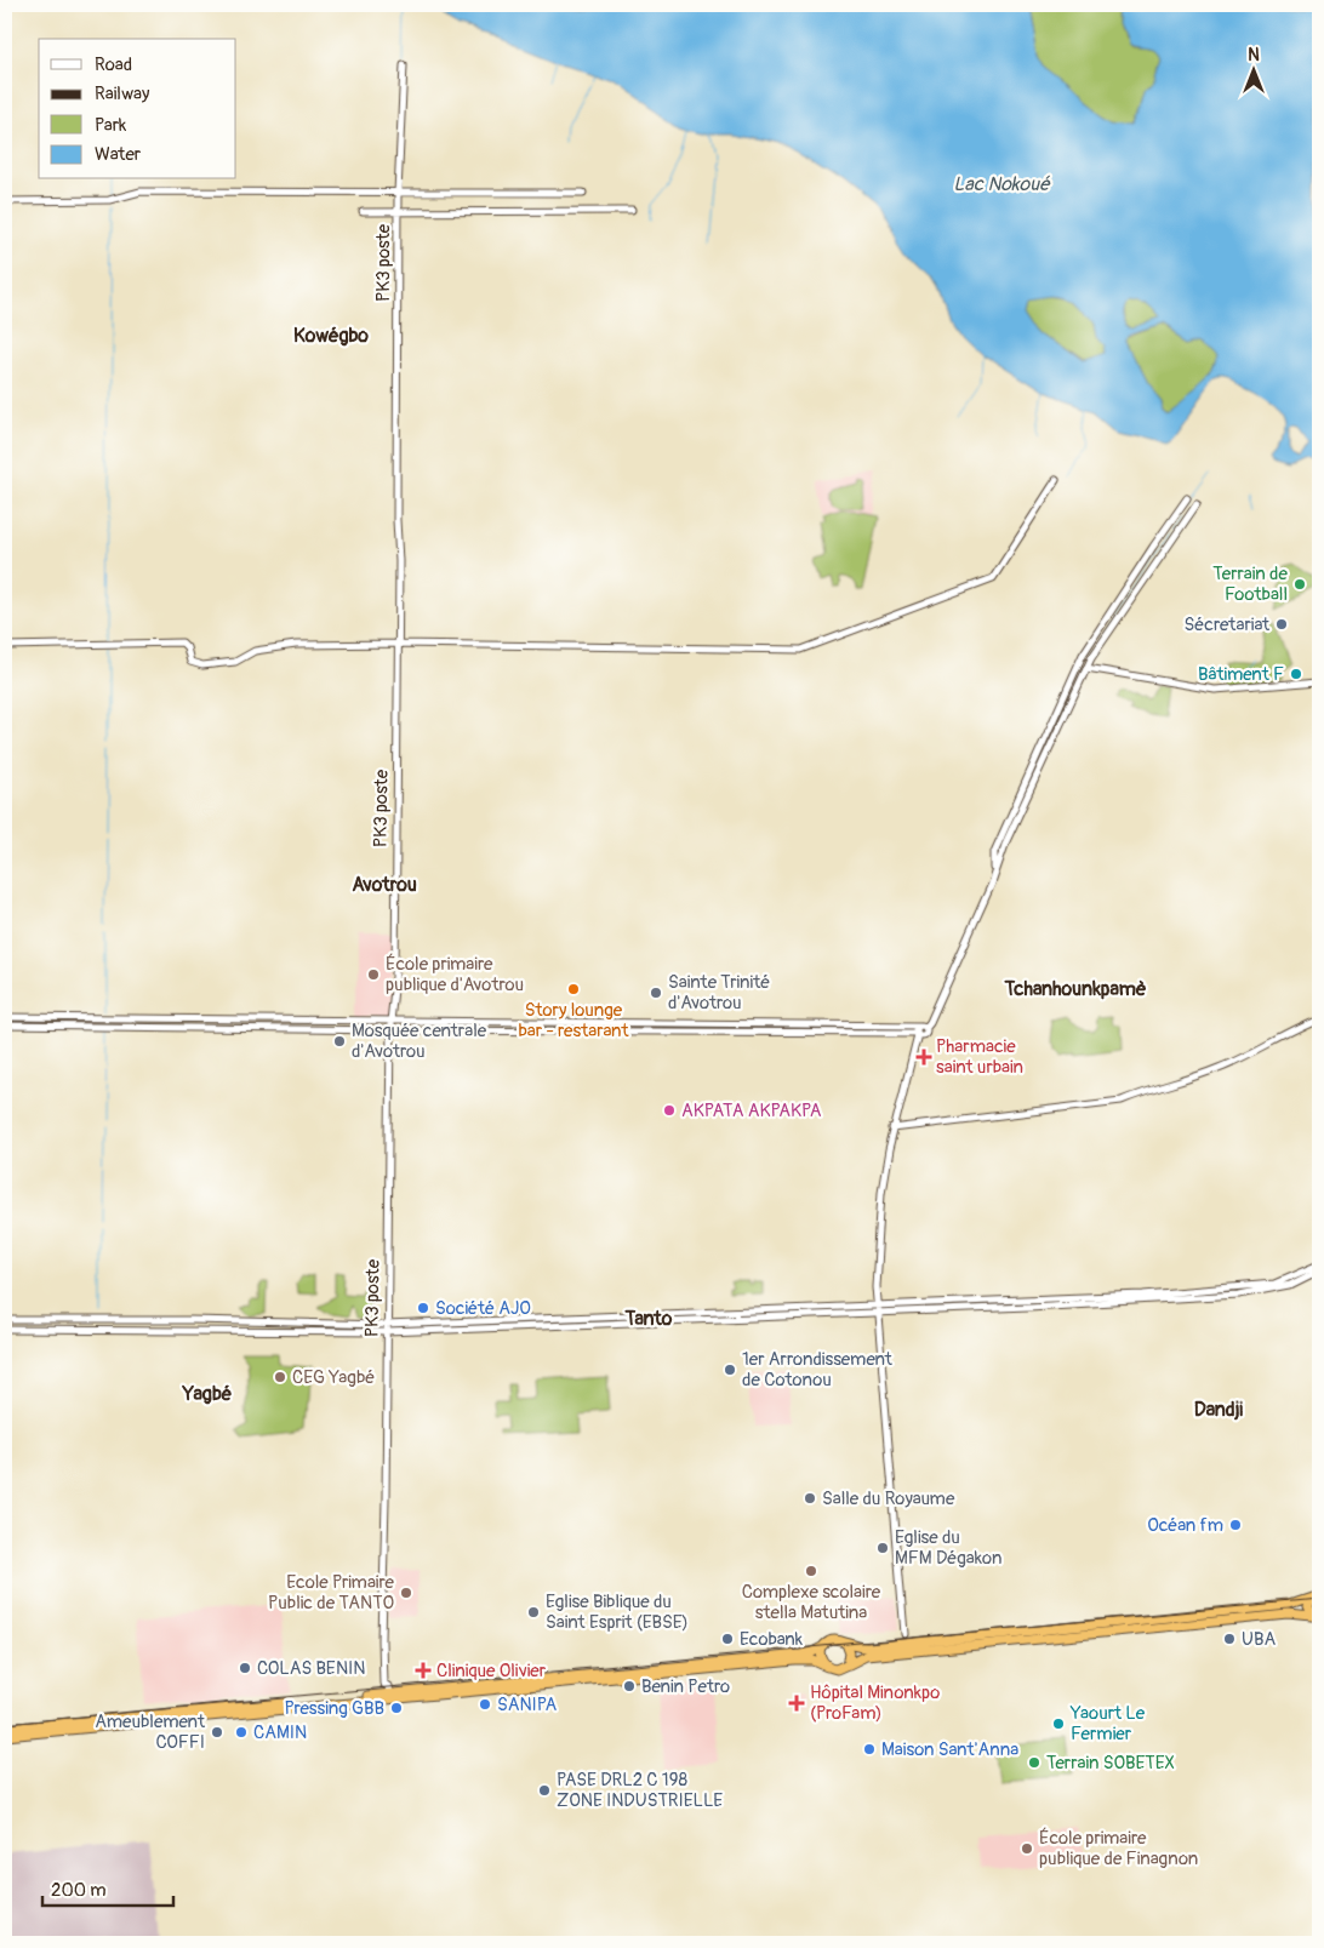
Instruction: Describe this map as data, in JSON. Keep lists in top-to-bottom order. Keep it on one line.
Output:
{"streets":{"street":["PK3 poste"]},"districts":["Kowégbo","Avotrou","Tchanhounkpamè","Tanto","Yagbé","Dandji"],"water":["Lac Nokoué"],"places":{"other":["Terrain de Football","Sécretariat","Bâtiment F","École primaire publique d'Avotrou","Story lounge bar - restarant","Sainte Trinité d'Avotrou","Mosquée centrale d'Avotrou","AKPATA AKPAKPA","Société AJO","1er Arrondissement de Cotonou","CEG Yagbé","Salle du Royaume","Océan fm","Eglise du MFM Dégakon","Complexe scolaire stella Matutina","Ecole Primaire Public de TANTO","Eglise Biblique du Saint Esprit (EBSE)","Ecobank","UBA","COLAS BENIN","Benin Petro","SANIPA","Pressing GBB","Yaourt Le Fermier","Ameublement COFFI","CAMIN","Maison Sant'Anna","Terrain SOBETEX","PASE DRL2 C 198 ZONE INDUSTRIELLE","École primaire publique de Finagnon"],"health":["Pharmacie saint urbain","Clinique Olivier","Hôpital Minonkpo (ProFam)"]},"legend":["Road","Railway","Park","Water"],"scale_bar":"200 m","north":"top"}
